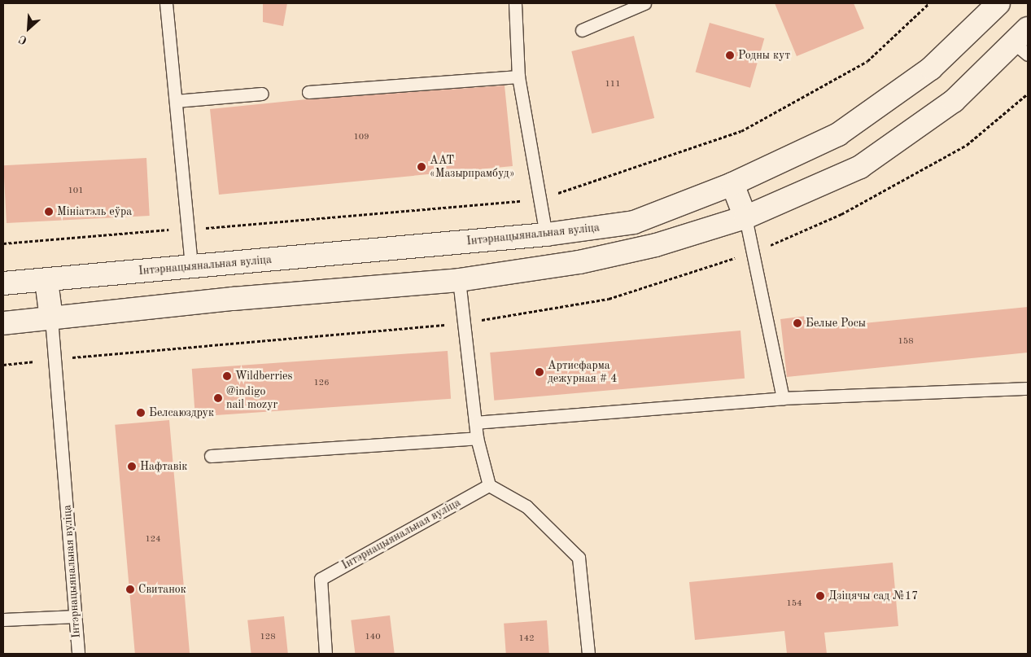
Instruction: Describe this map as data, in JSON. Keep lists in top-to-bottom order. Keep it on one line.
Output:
{"streets":{"main road":["Інтэрнацыянальная вуліца"]},"places":["Родны кут","ААТ «Мазырпрамбуд»","Мініатэль еўра","Белые Росы","Артисфарма дежурная # 4","Wildberries","@indigo nail mozyr","Белсаюздрук","Нафтавік","Свитанок","Дзіцячы сад №17"],"house_numbers":["111","109","101","158","126","124","154","128","140","142"],"north":"bottom left"}
